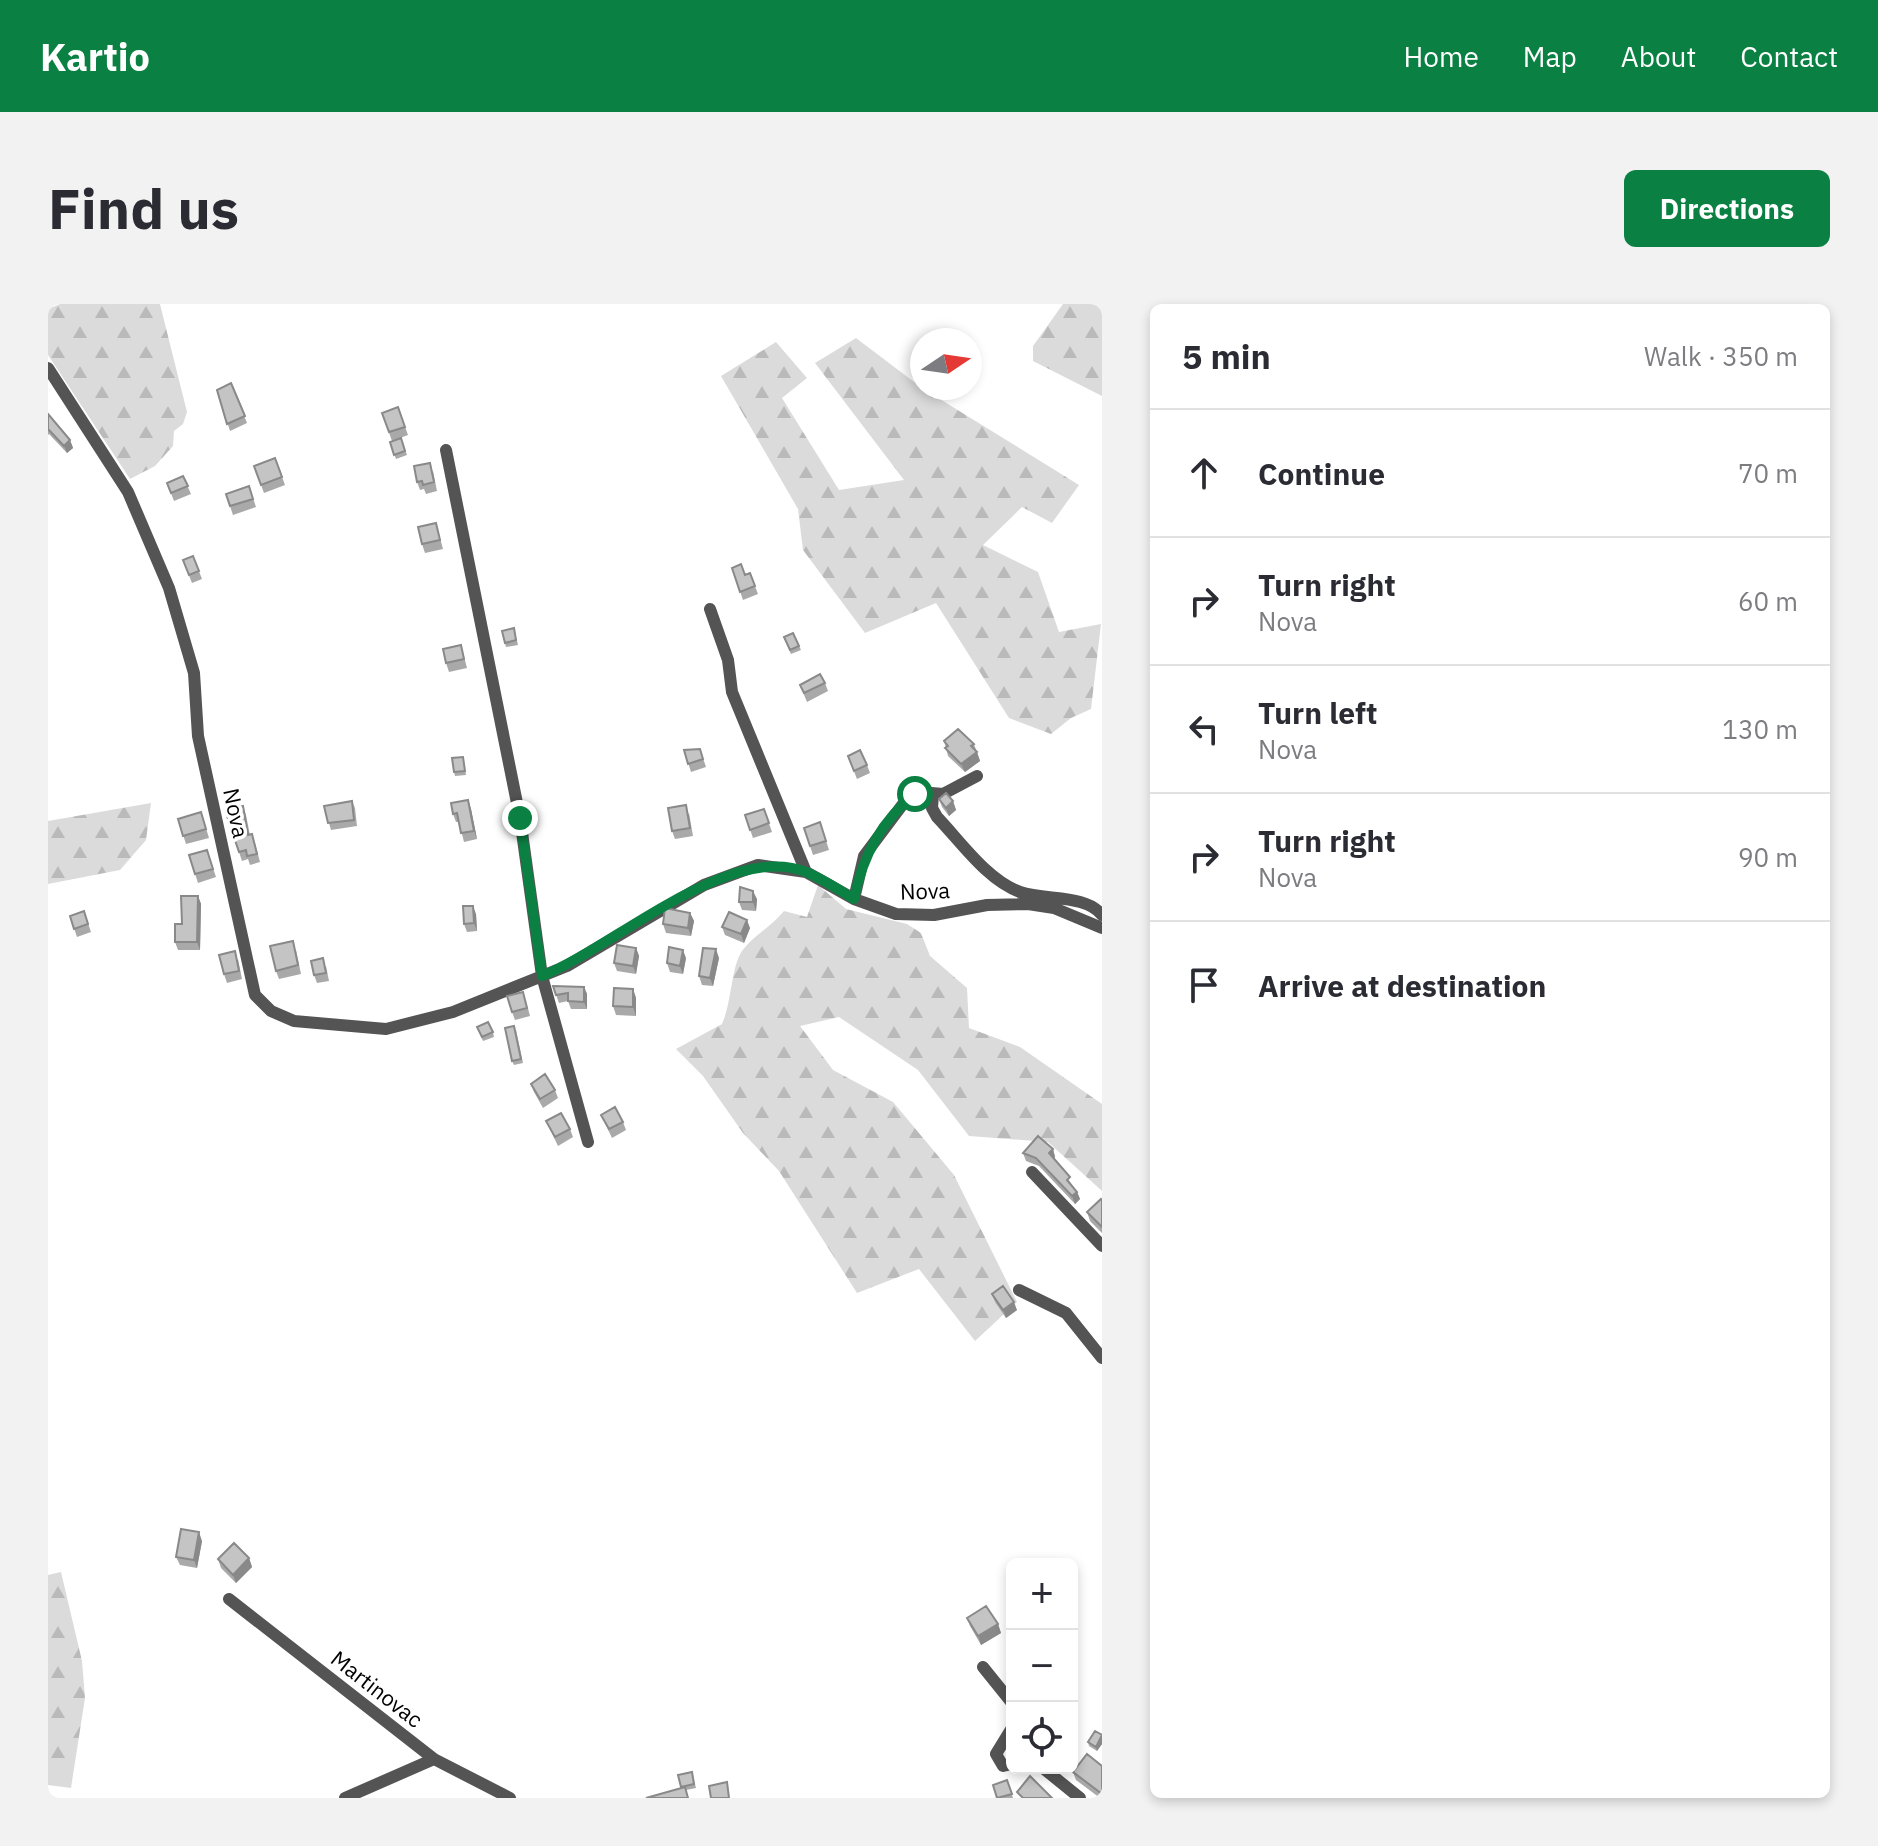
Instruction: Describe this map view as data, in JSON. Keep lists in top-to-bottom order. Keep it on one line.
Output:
{"streets":{"street":["Nova","Martinovac"]},"north":"right","page":{"header":"Kartio","nav":["Home","Map","About","Contact"],"buttons":"Directions","title":"Find us","heading":["5 min","Walk · 350 m"],"list":[["Continue","70 m"],["Turn right","Nova","60 m"],["Turn left","Nova","130 m"],["Turn right","Nova","90 m"],"Arrive at destination"],"map_buttons":["+","−"]}}
